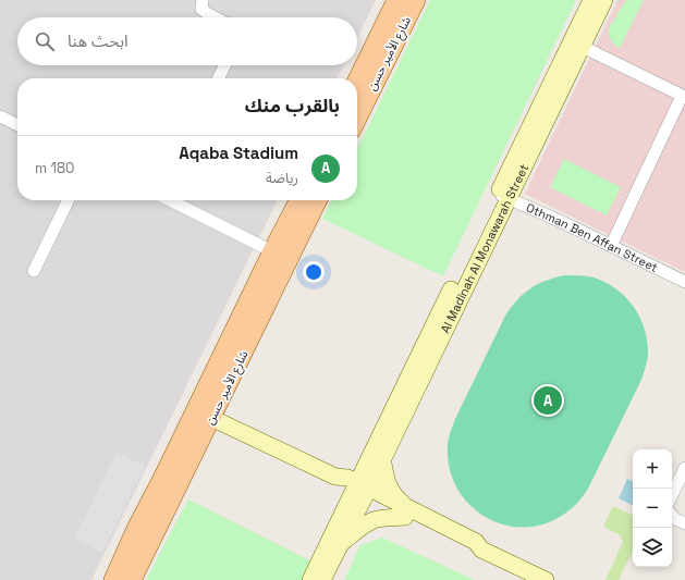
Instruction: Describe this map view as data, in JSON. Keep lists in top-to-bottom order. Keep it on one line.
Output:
{"streets":{"main road":["شارع الأمير حسن","Al Madinah Al Monawarah Street"],"street":["Othman Ben Affan Street"]},"crossings":[["Othman Ben Affan Street","Al Madinah Al Monawarah Street"]],"page":{"search":"ابحث هنا","heading":"بالقرب منك","list":[{"mark":"A","name":"Aqaba Stadium","note":"رياضة","value":"180 m"}],"pins":"A","map_buttons":["+","−"]}}
